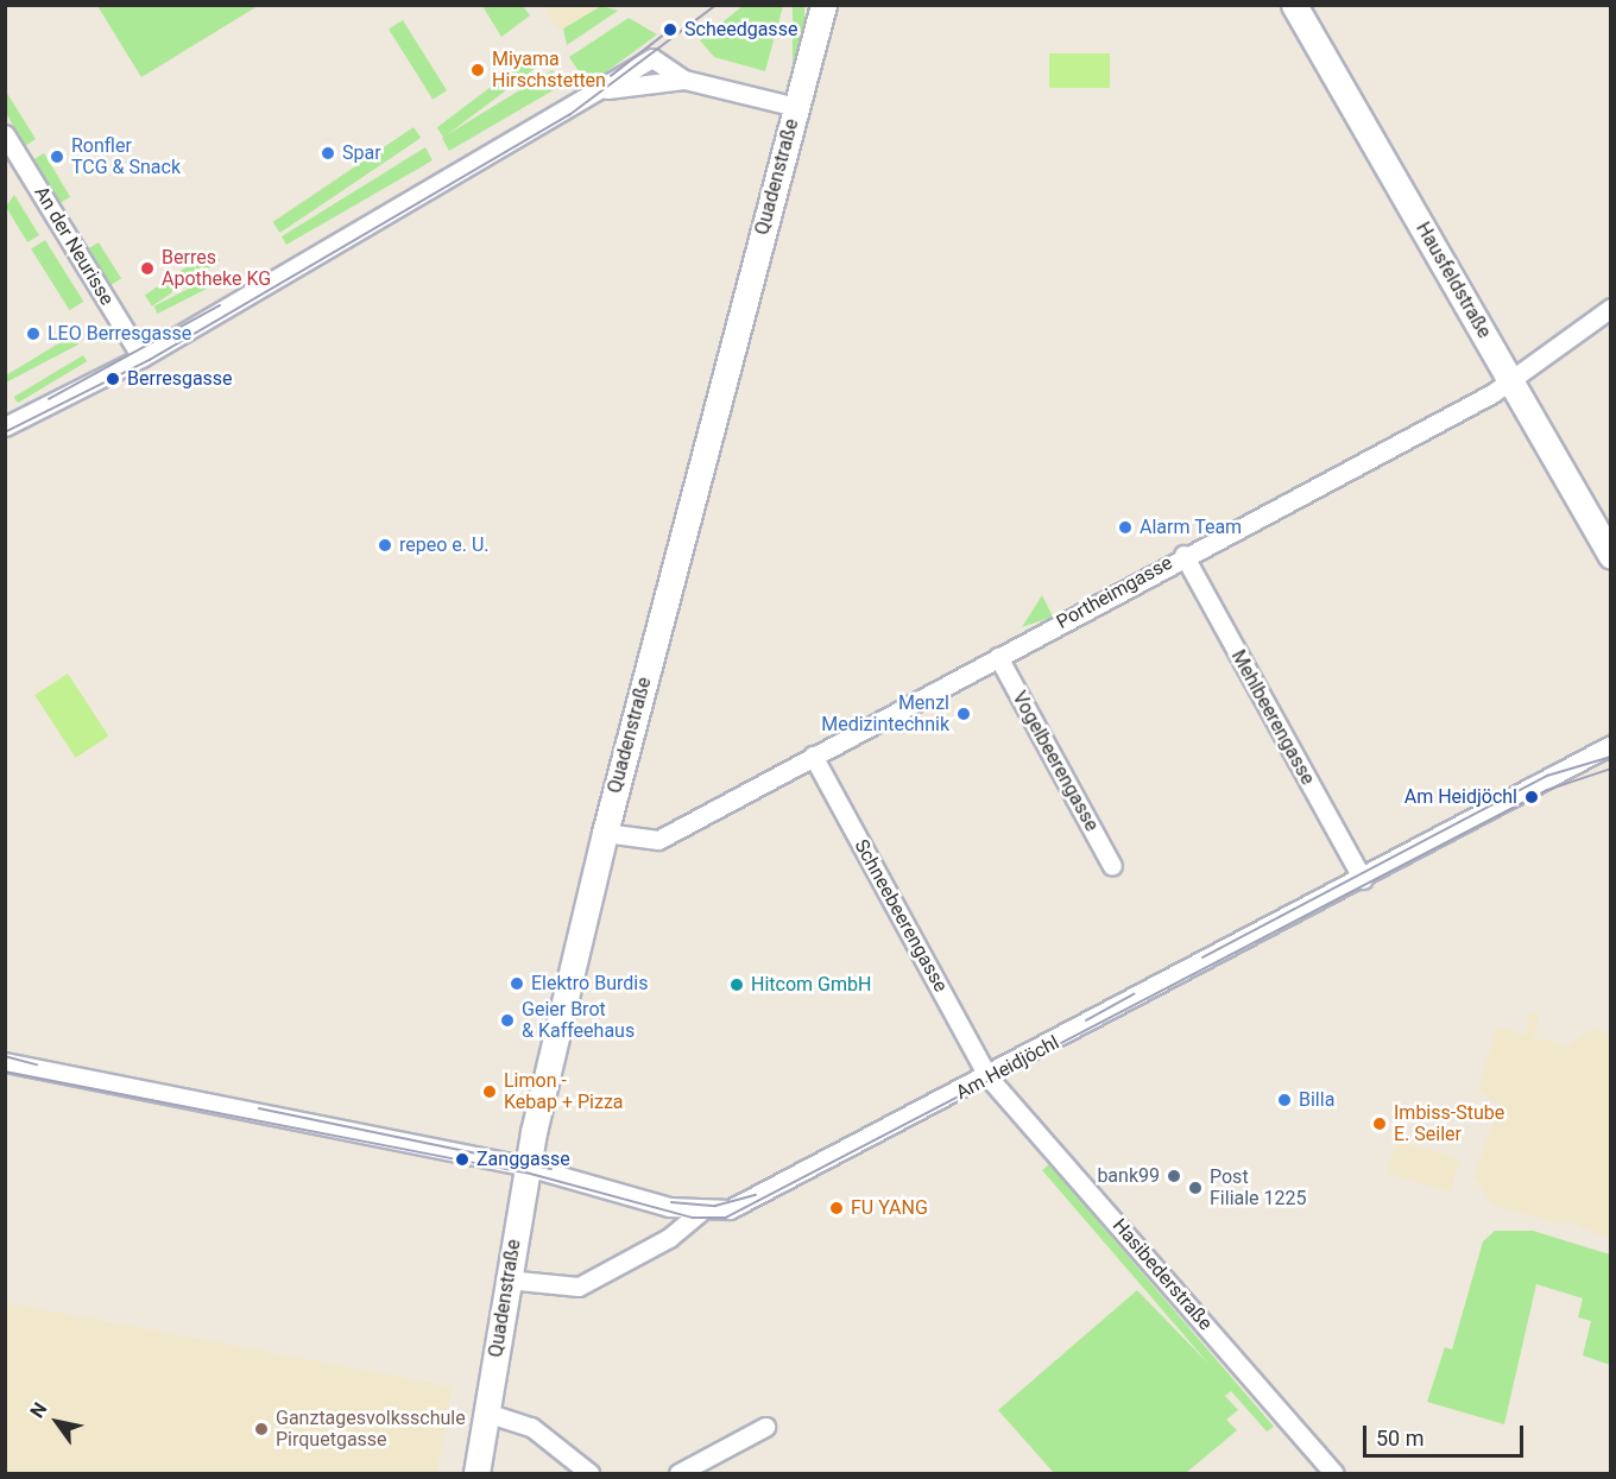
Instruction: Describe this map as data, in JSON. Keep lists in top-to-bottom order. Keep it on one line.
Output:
{"streets":{"street":["Quadenstraße","An der Neurisse","Hausfeldstraße","Portheimgasse","Mehlbeerengasse","Vogelbeerengasse","Schneebeerengasse","Am Heidjöchl","Hasibederstraße"]},"crossings":[["Quadenstraße","Portheimgasse"],["Quadenstraße","Am Heidjöchl"],["Hausfeldstraße","Portheimgasse"],["Portheimgasse","Mehlbeerengasse"],["Portheimgasse","Vogelbeerengasse"],["Portheimgasse","Schneebeerengasse"],["Mehlbeerengasse","Am Heidjöchl"],["Schneebeerengasse","Am Heidjöchl"],["Schneebeerengasse","Hasibederstraße"],["Am Heidjöchl","Hasibederstraße"]],"places":["Scheedgasse","Miyama Hirschstetten","Spar","Ronfler TCG & Snack","Berres Apotheke KG","LEO Berresgasse","Berresgasse","Alarm Team","repeo e. U.","Menzl Medizintechnik","Am Heidjöchl","Elektro Burdis","Hitcom GmbH","Geier Brot & Kaffeehaus","Limon - Kebap + Pizza","Billa","Imbiss-Stube E. Seiler","Zanggasse","bank99","Post Filiale 1225","FU YANG","Ganztagesvolksschule Pirquetgasse"],"scale_bar":"50 m","north":"top left"}
